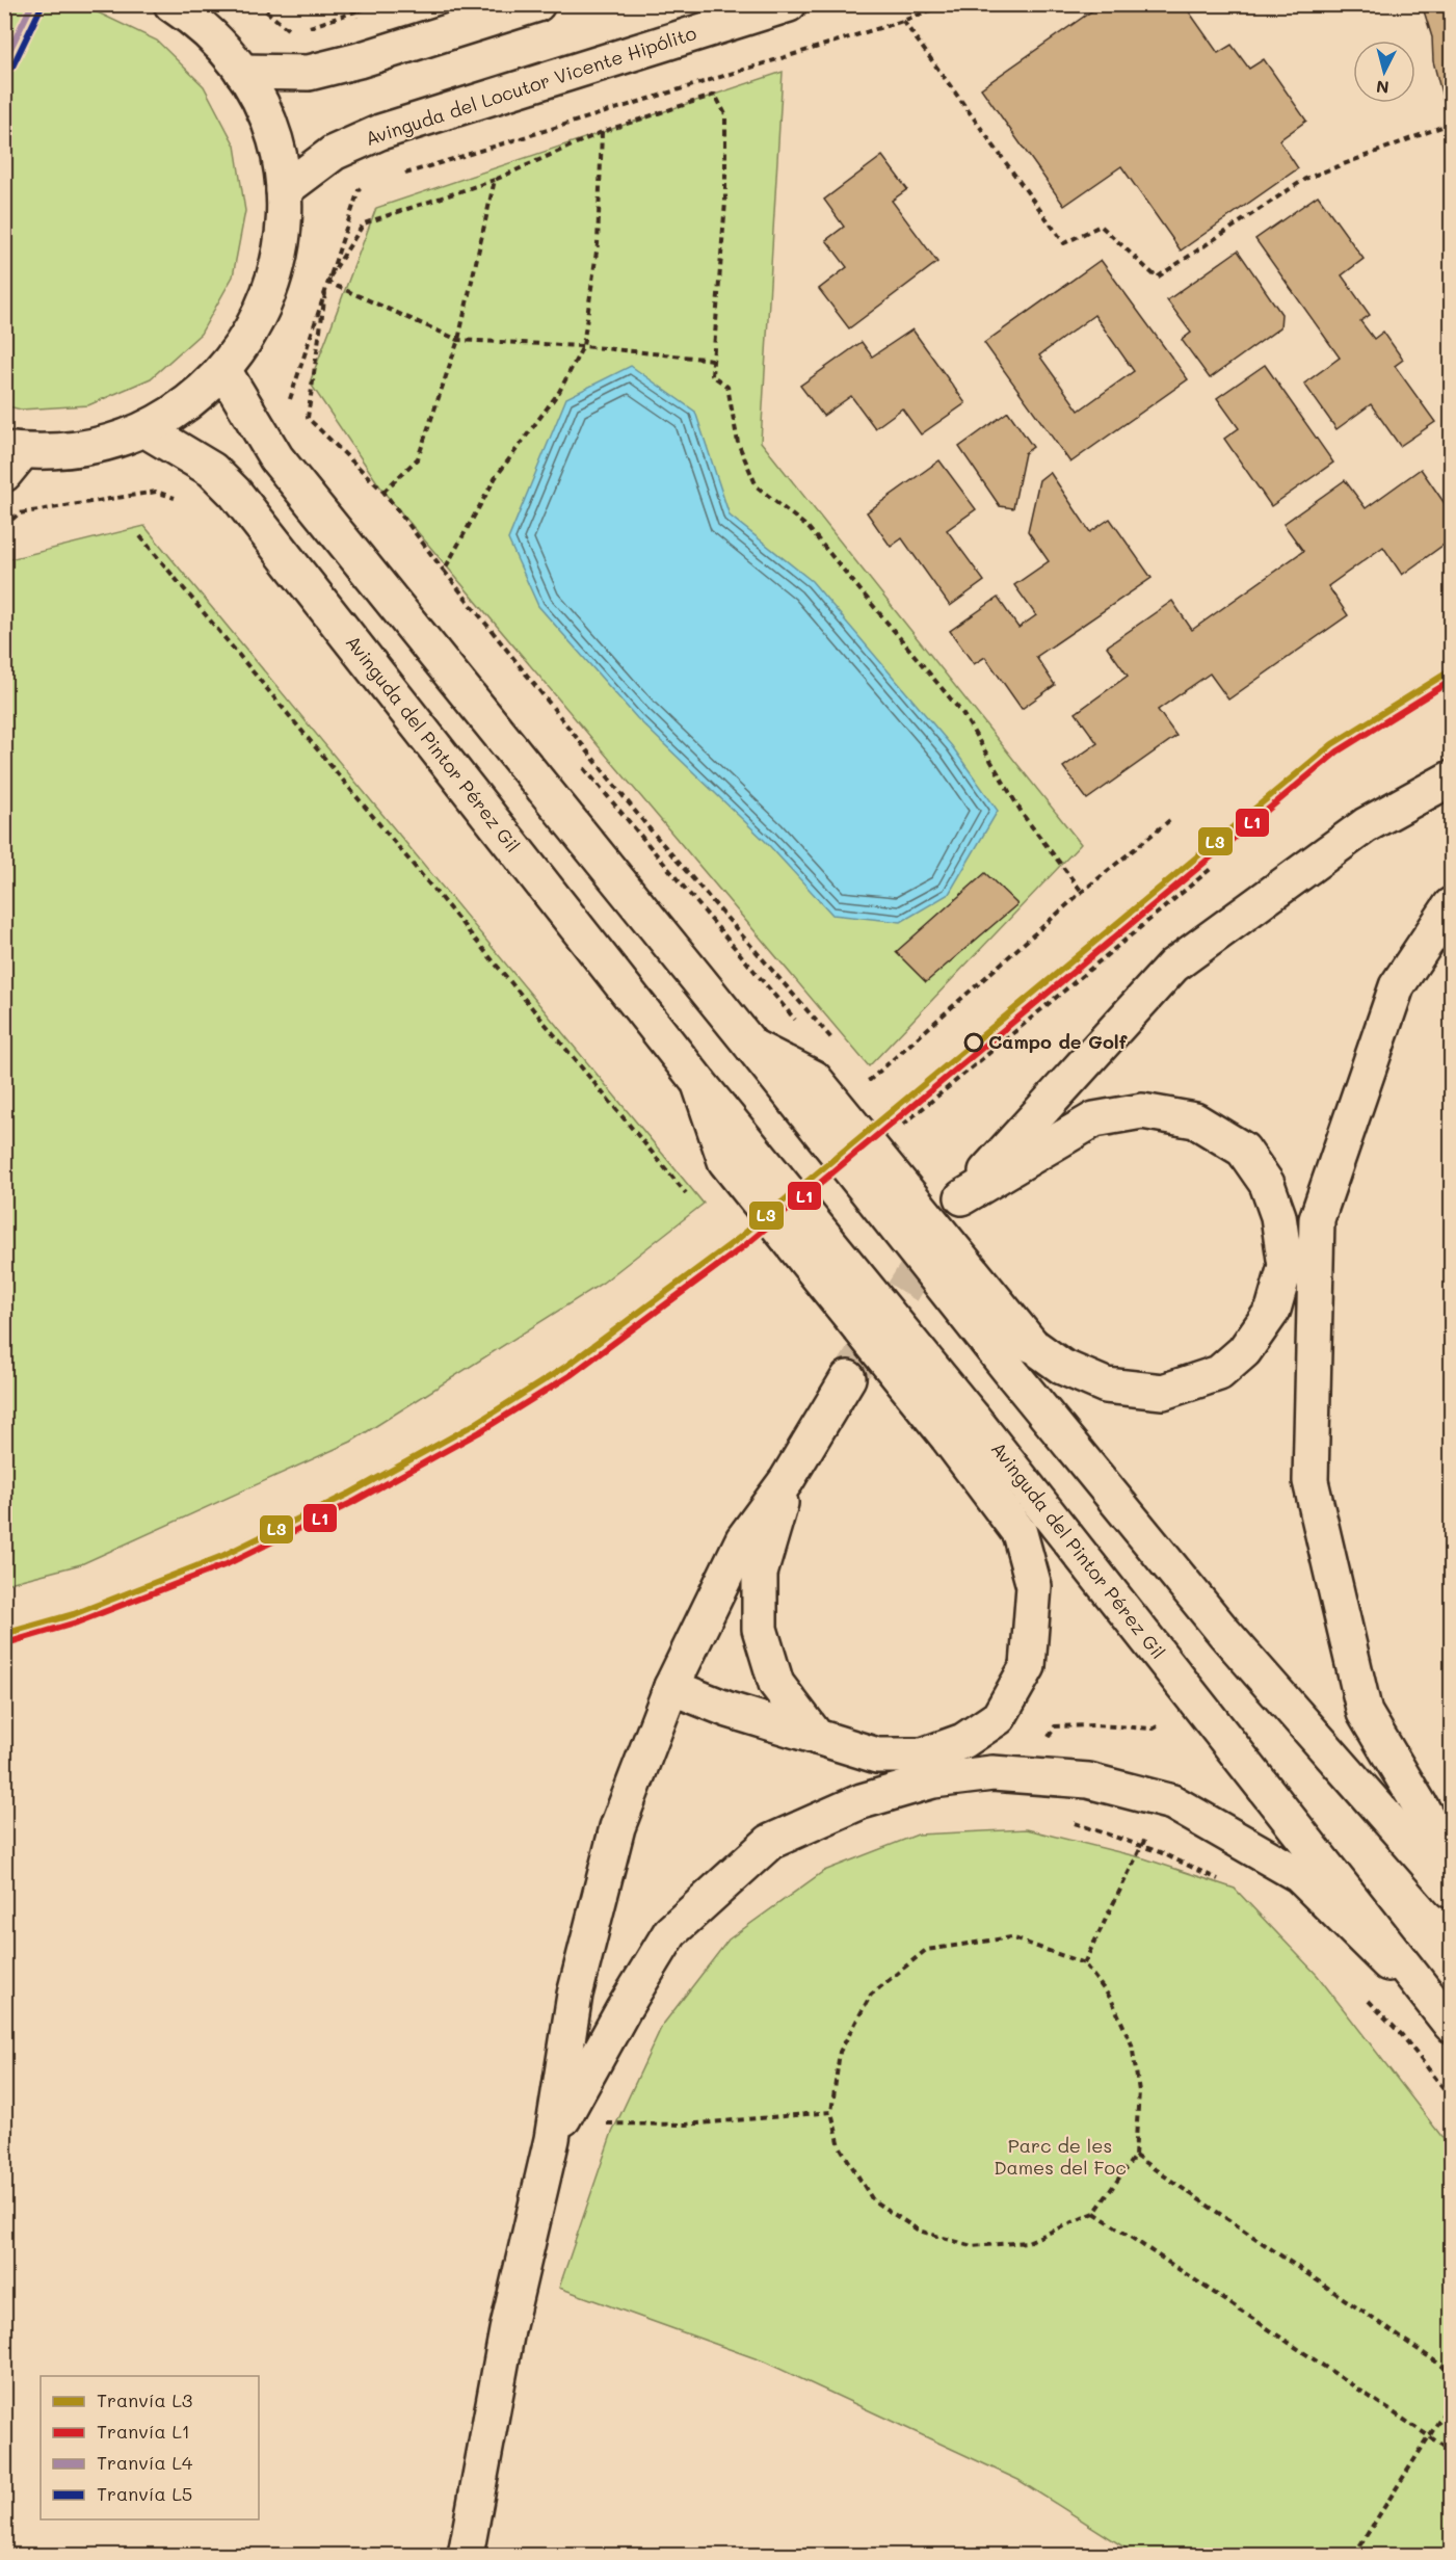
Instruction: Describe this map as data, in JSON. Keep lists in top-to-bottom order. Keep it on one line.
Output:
{"streets":{"street":["Avinguda del Locutor Vicente Hipólito","Avinguda del Pintor Pérez Gil"]},"parks":["Parc de les Dames del Foc"],"places":["Campo de Golf"],"lines":["tram line L4","tram line L5","tram line L3","tram line L1"],"legend":["Tranvía L3","Tranvía L1","Tranvía L4","Tranvía L5"],"north":"bottom"}
